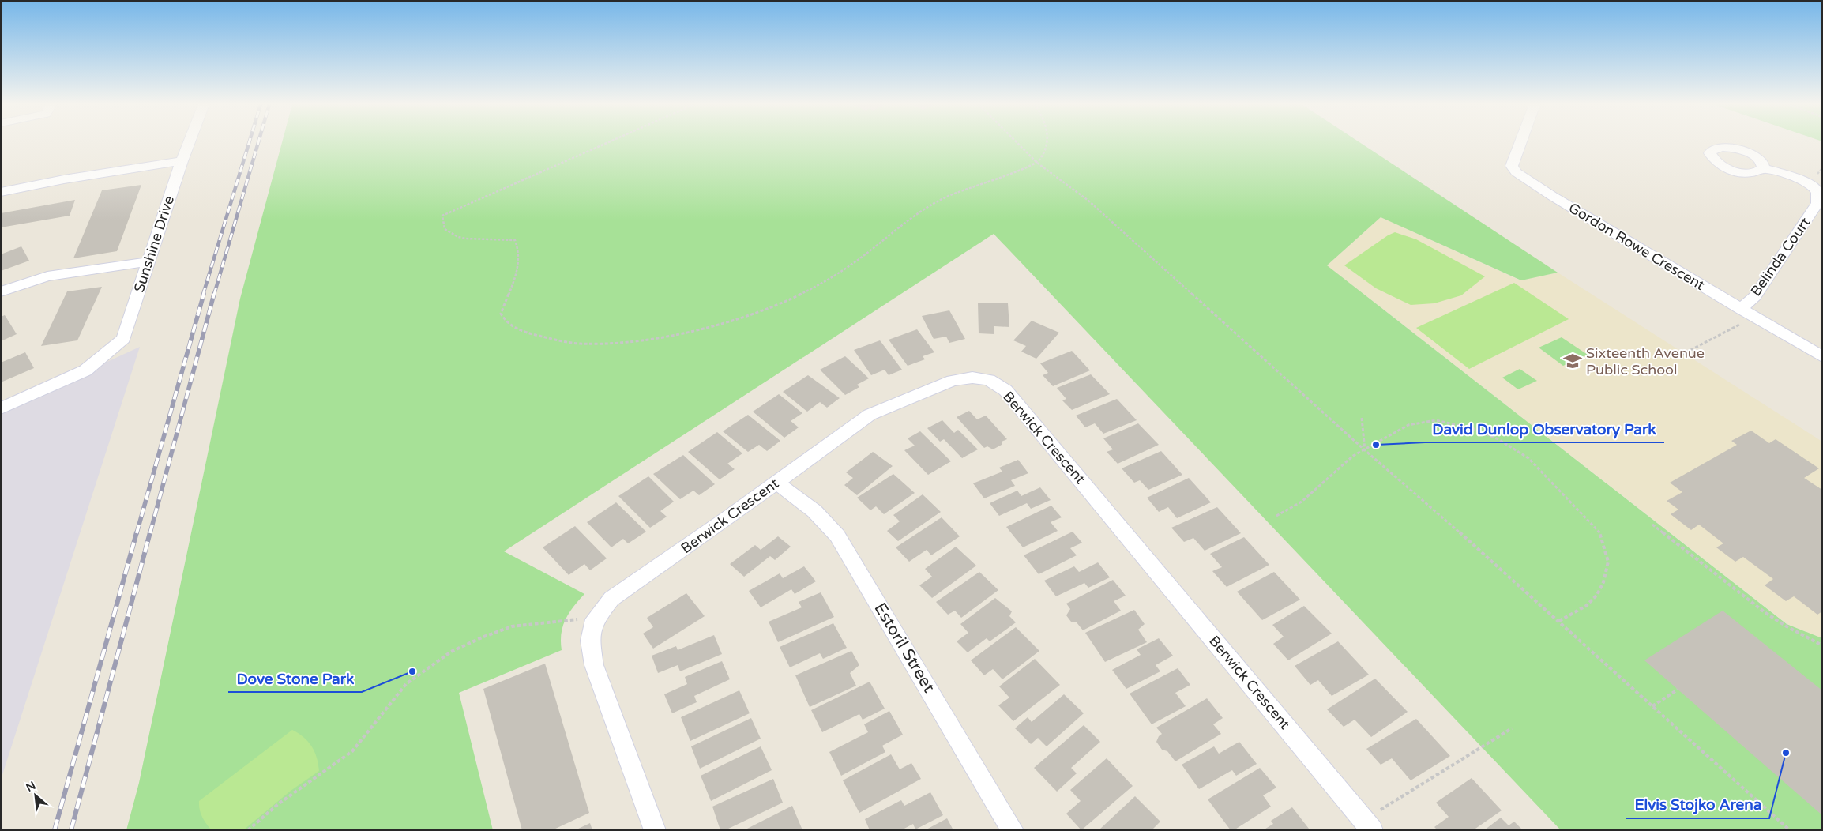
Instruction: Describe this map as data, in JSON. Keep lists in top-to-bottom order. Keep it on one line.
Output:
{"streets":{"street":["Sunshine Drive","Gordon Rowe Crescent","Belinda Court","Berwick Crescent","Estoril Street"]},"crossings":[["Gordon Rowe Crescent","Belinda Court"],["Berwick Crescent","Estoril Street"]],"places":{"school or university":["Sixteenth Avenue Public School"],"other":["David Dunlop Observatory Park","Dove Stone Park","Elvis Stojko Arena"]},"north":"top left"}
